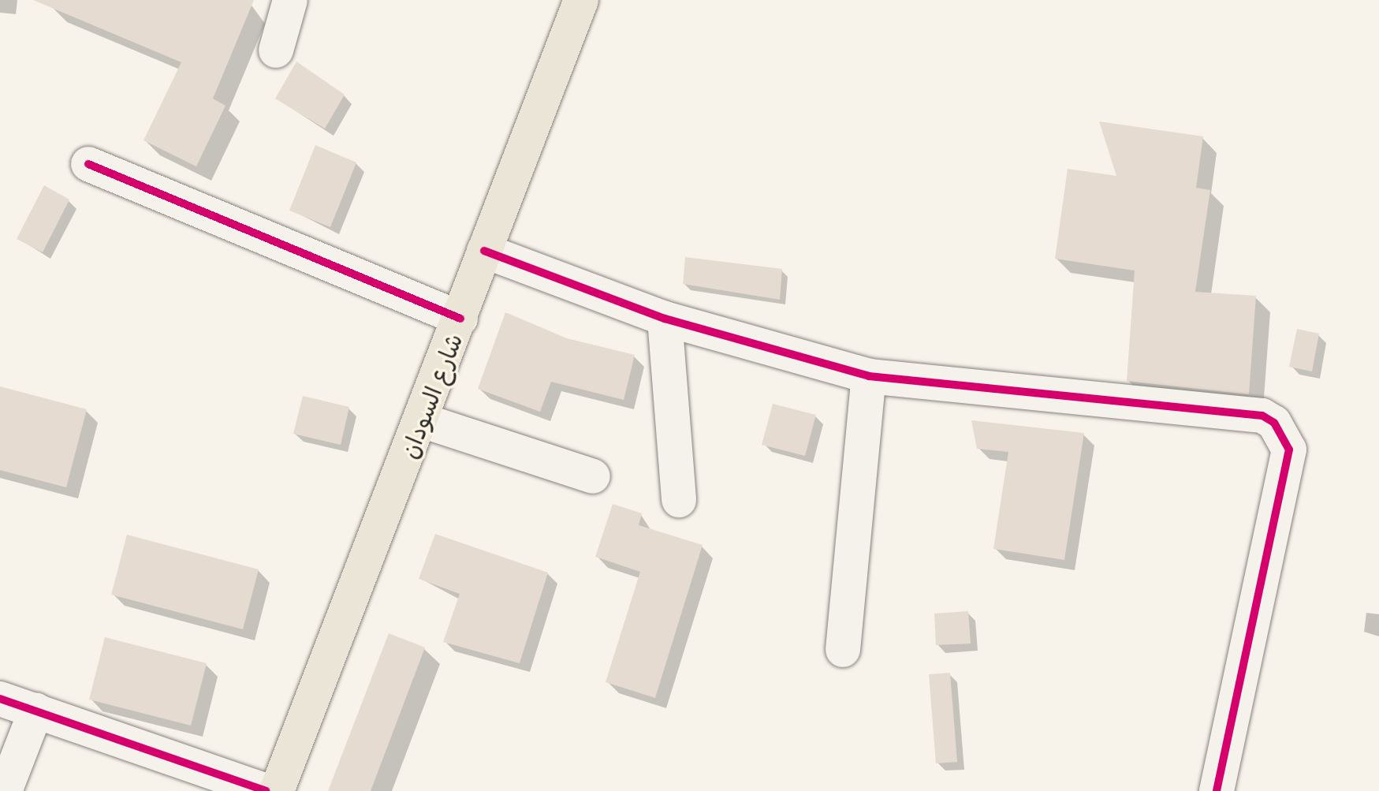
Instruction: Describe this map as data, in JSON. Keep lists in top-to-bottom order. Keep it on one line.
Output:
{"streets":{"main road":["شارع السودان"]}}
